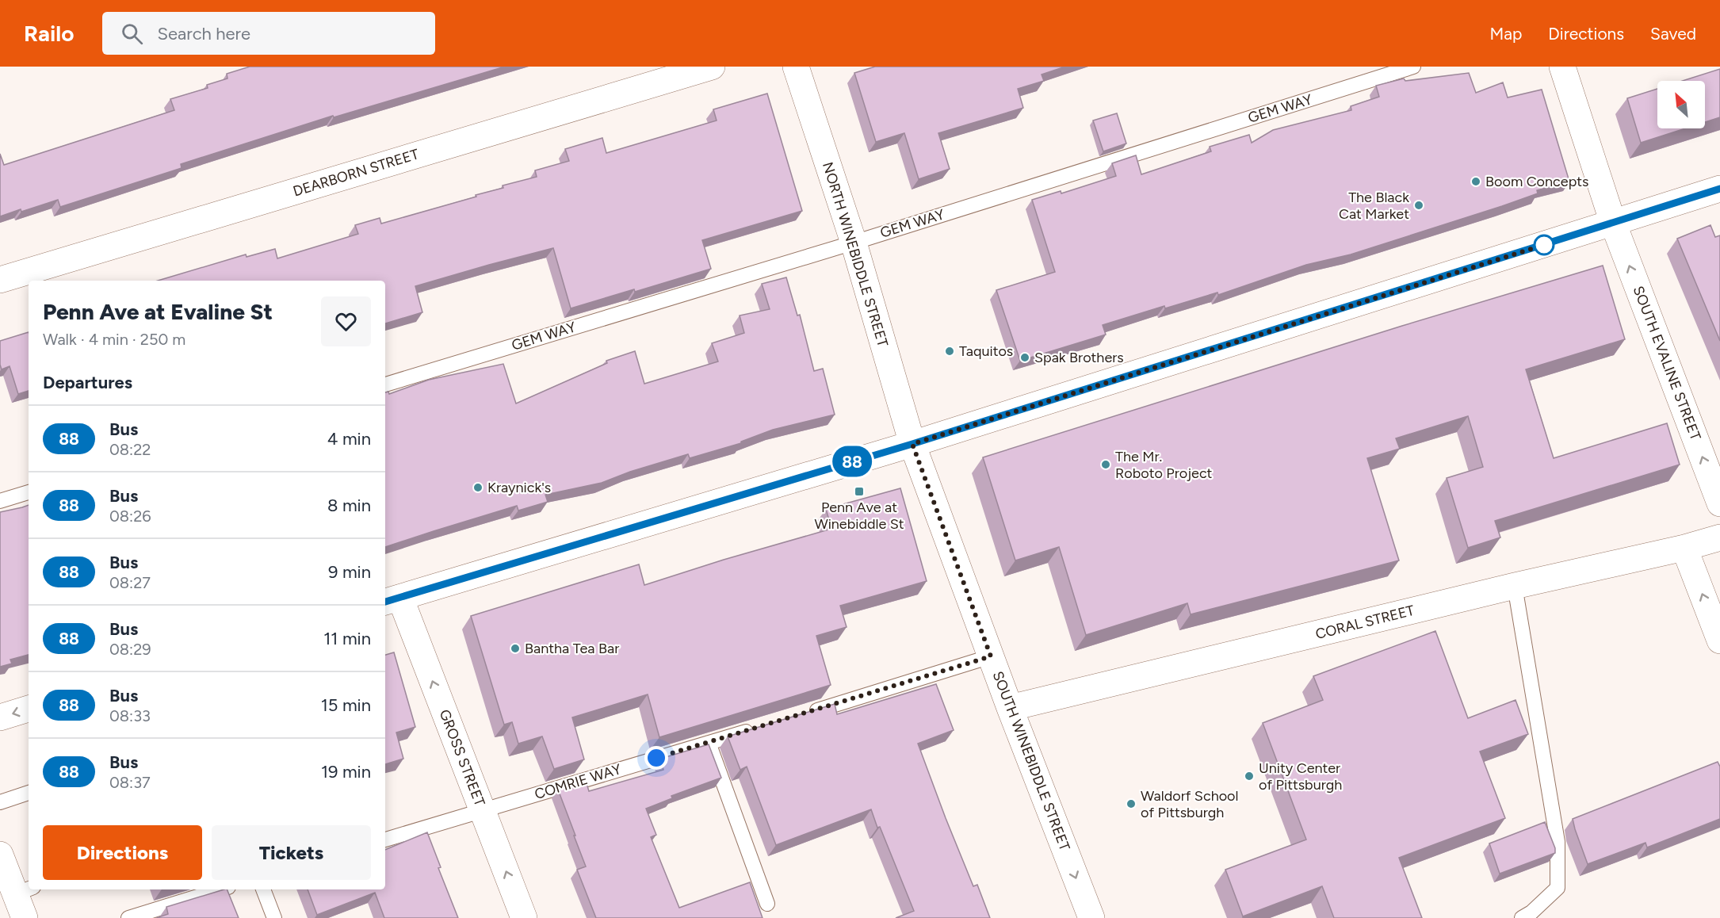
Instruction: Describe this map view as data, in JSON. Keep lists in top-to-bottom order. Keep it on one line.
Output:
{"streets":{"street":["DEARBORN STREET","NORTH WINEBIDDLE STREET","SOUTH EVALINE STREET","CORAL STREET","GROSS STREET","SOUTH WINEBIDDLE STREET"],"lane":["GEM WAY","COMRIE WAY"]},"crossings":[["GEM WAY","NORTH WINEBIDDLE STREET"],["NORTH WINEBIDDLE STREET","SOUTH WINEBIDDLE STREET"],["CORAL STREET","SOUTH WINEBIDDLE STREET"],["GROSS STREET","COMRIE WAY"]],"one_way":["SOUTH EVALINE STREET","GROSS STREET","SOUTH WINEBIDDLE STREET"],"places":{"other":["Boom Concepts","The Black Cat Market","Taquitos","Spak Brothers","The Mr. Roboto Project","Kraynick's","Bantha Tea Bar","Unity Center of Pittsburgh","Waldorf School of Pittsburgh"],"transit":["Penn Ave at Winebiddle St"]},"lines":["bus line 88"],"north":"top left","page":{"header":"Railo","search":"Search here","nav":["Map","Directions","Saved"],"on_map":"88","heading":[["Penn Ave at Evaline St","Walk · 4 min · 250 m"],"Departures"],"list":[{"mark":"88","name":"Bus","note":"08:22","value":"4 min"},{"mark":"88","name":"Bus","note":"08:26","value":"8 min"},{"mark":"88","name":"Bus","note":"08:27","value":"9 min"},{"mark":"88","name":"Bus","note":"08:29","value":"11 min"},{"mark":"88","name":"Bus","note":"08:33","value":"15 min"},{"mark":"88","name":"Bus","note":"08:37","value":"19 min"}],"buttons":["Directions","Tickets"]}}
